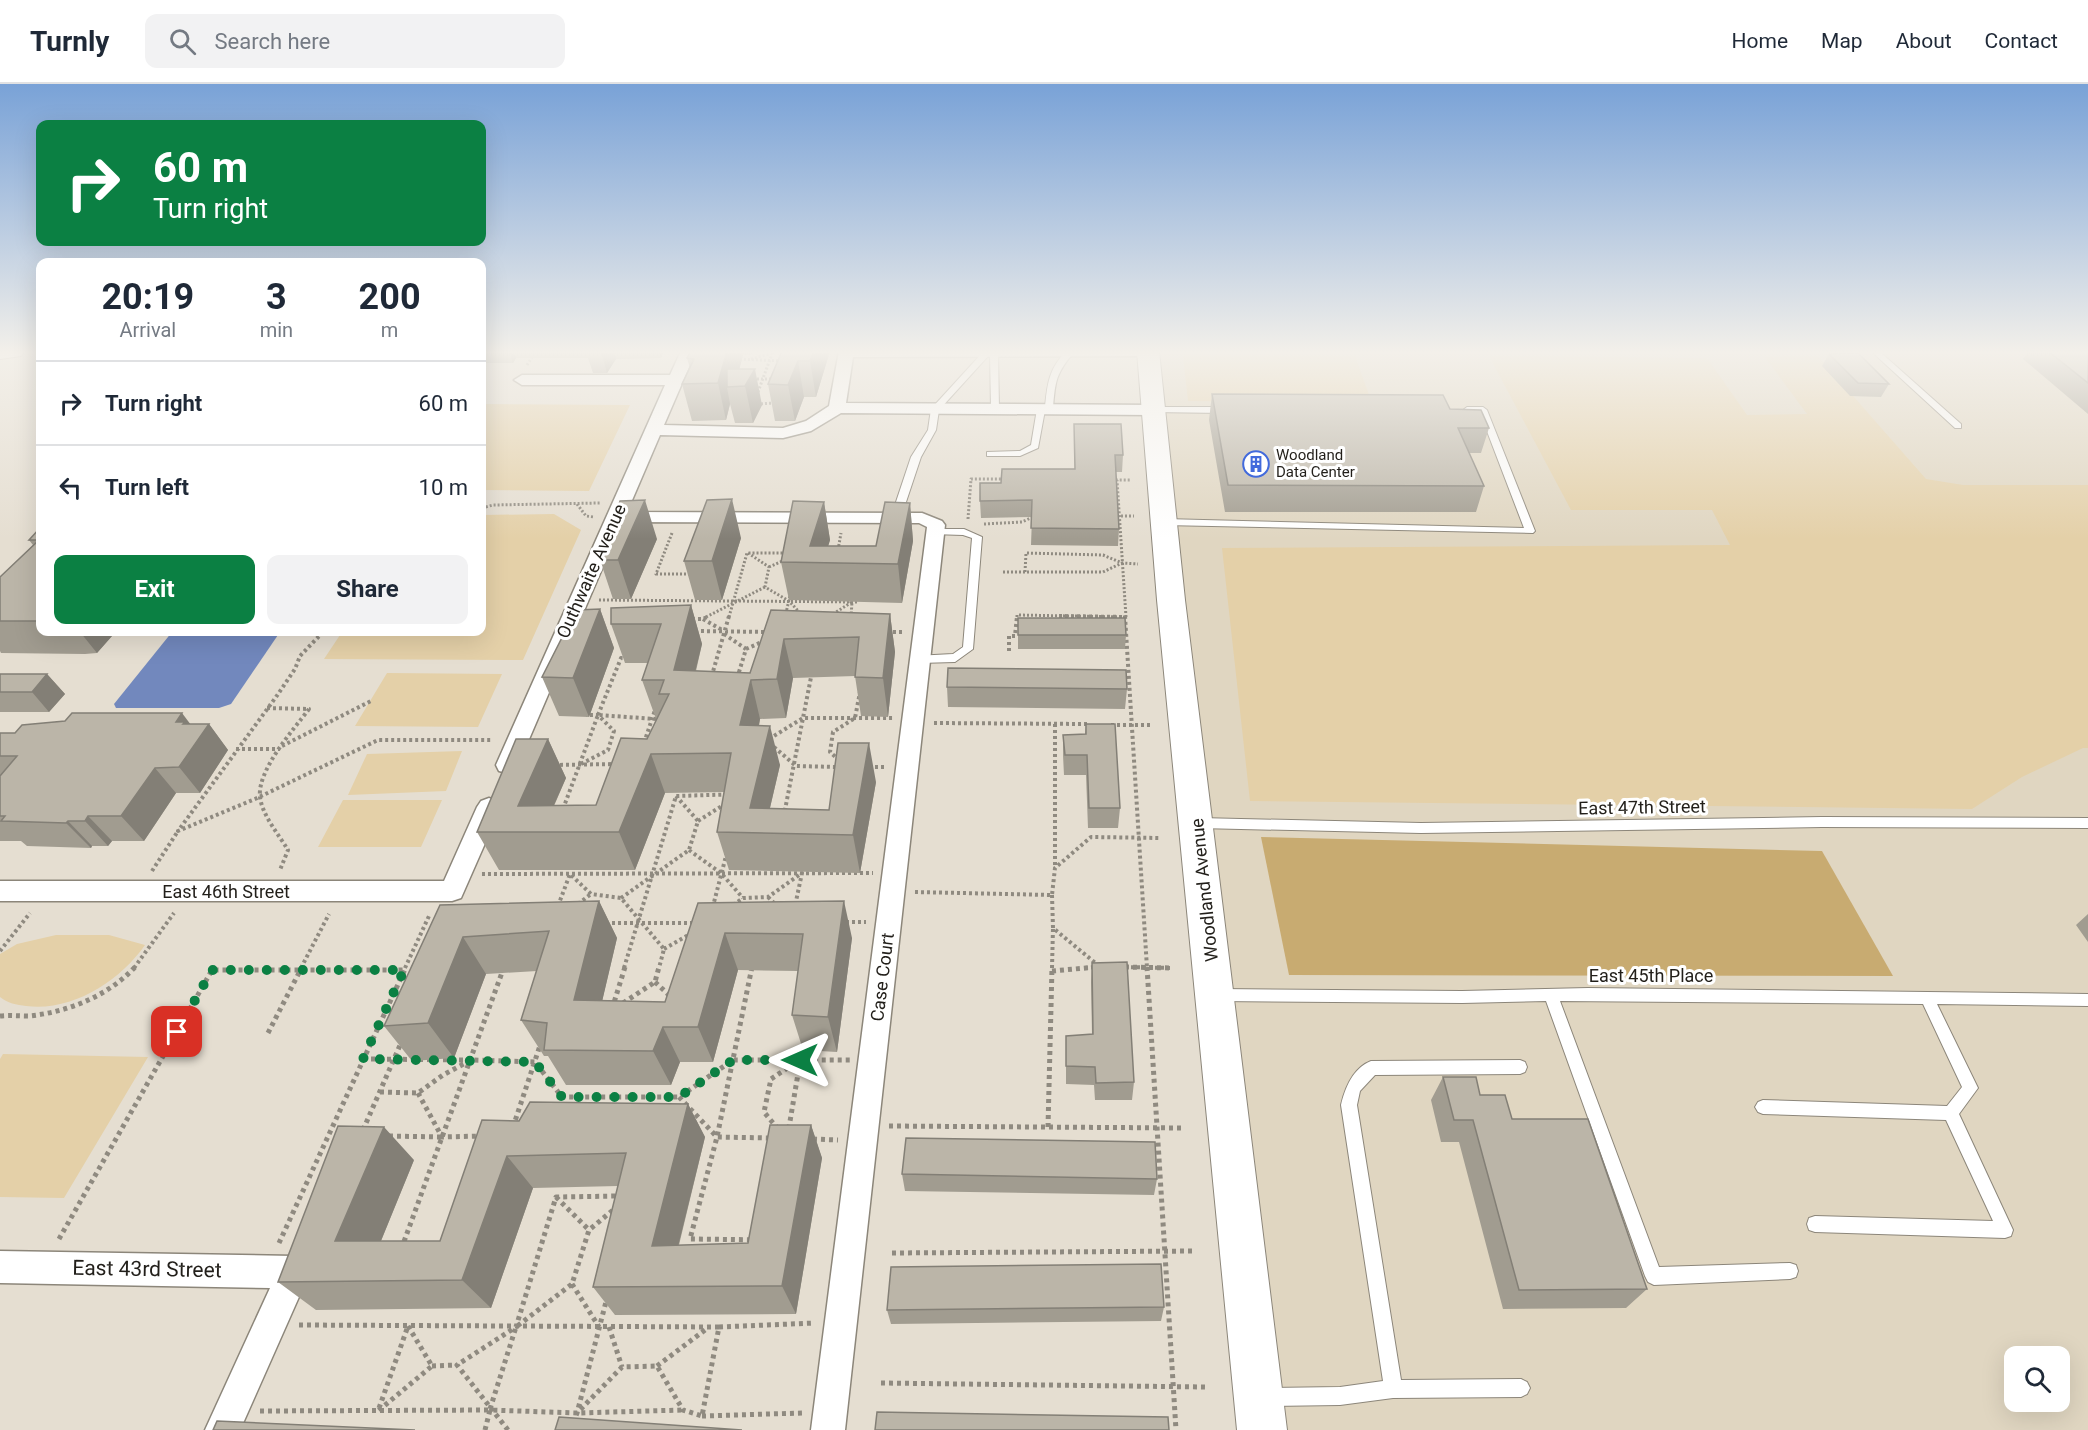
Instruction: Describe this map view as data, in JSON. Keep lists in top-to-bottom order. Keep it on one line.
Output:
{"streets":{"main road":["Woodland Avenue"],"street":["Outhwaite Avenue","East 46th Street","Case Court","East 43rd Street"],"lane":["East 47th Street","East 45th Place"]},"crossings":[["Outhwaite Avenue","East 46th Street"],["East 47th Street","Woodland Avenue"],["Woodland Avenue","East 45th Place"]],"places":{"building":["Woodland Data Center"]},"page":{"header":"Turnly","search":"Search here","nav":["Home","Map","About","Contact"],"turn":["60 m","Turn right"],"eta":["20:19","Arrival","3","min","200","m"],"list":[{"name":"Turn right","value":"60 m"},{"name":"Turn left","value":"10 m"}],"buttons":["Exit","Share"]}}
